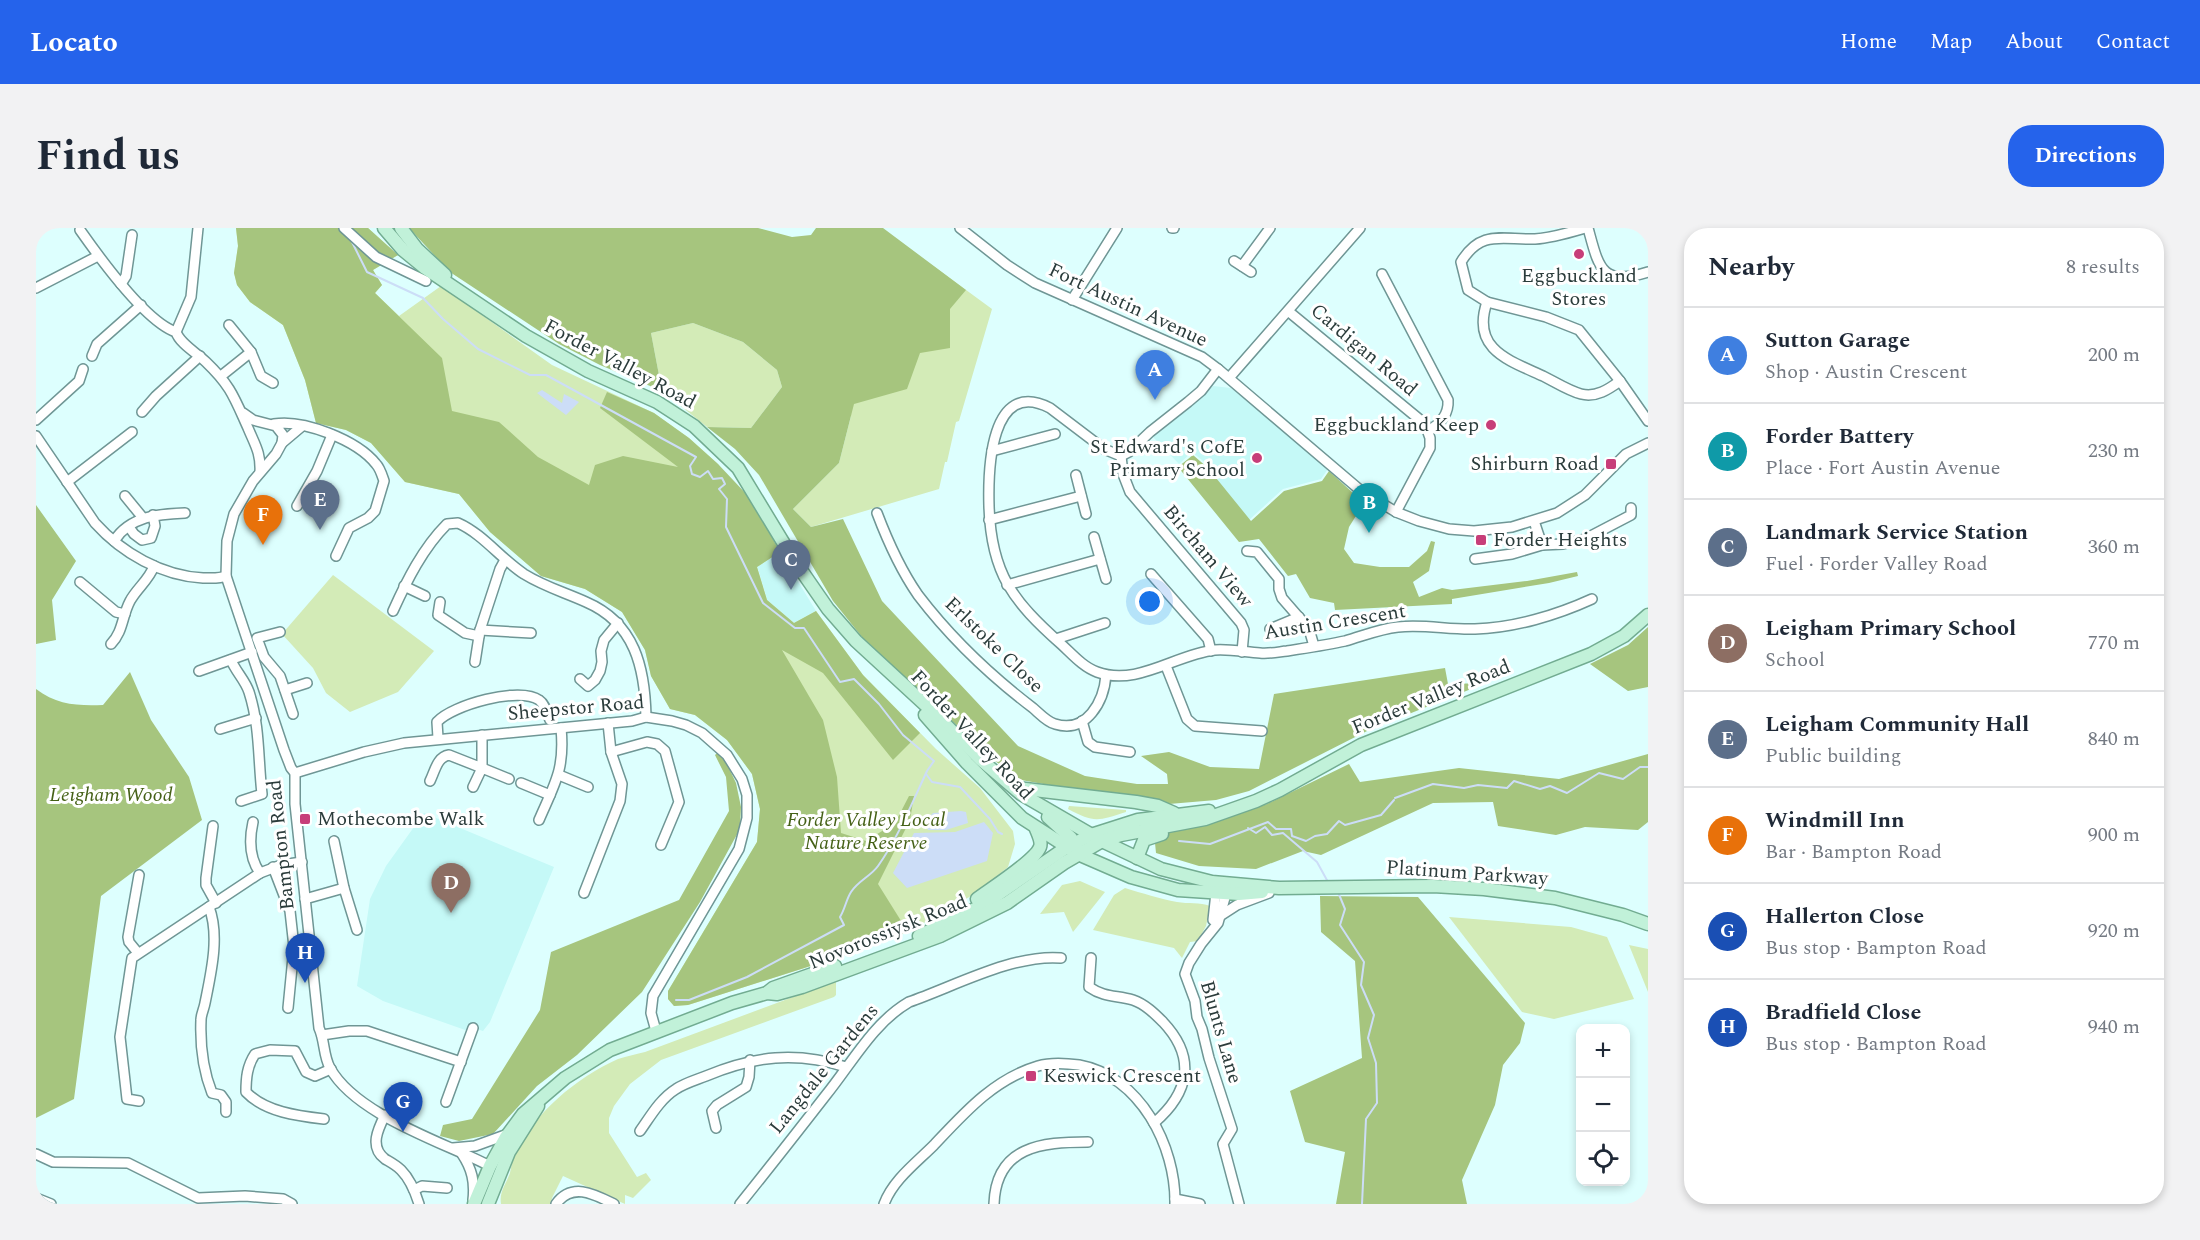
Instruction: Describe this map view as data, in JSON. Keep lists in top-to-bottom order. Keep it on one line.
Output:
{"streets":{"main road":["Forder Valley Road","Platinum Parkway","Novorossiysk Road"],"street":["Fort Austin Avenue","Cardigan Road","Bircham View","Austin Crescent","Erlstoke Close","Sheepstor Road","Bampton Road","Blunts Lane","Langdale Gardens"]},"crossings":[["Forder Valley Road","Platinum Parkway"],["Forder Valley Road","Novorossiysk Road"],["Bircham View","Austin Crescent"],["Sheepstor Road","Bampton Road"],["Sheepstor Road","Novorossiysk Road"],["Bampton Road","Novorossiysk Road"],["Platinum Parkway","Novorossiysk Road"],["Platinum Parkway","Blunts Lane"]],"parks":["Leigham Wood","Forder Valley Local Nature Reserve"],"places":{"other":["Eggbuckland Stores","Eggbuckland Keep","St Edward's CofE Primary School"],"transit":["Shirburn Road","Forder Heights","Mothecombe Walk","Keswick Crescent"]},"page":{"header":"Locato","nav":["Home","Map","About","Contact"],"title":"Find us","buttons":"Directions","heading":["Nearby","8 results"],"list":[{"mark":"A","name":"Sutton Garage","note":"Shop · Austin Crescent","value":"200 m"},{"mark":"B","name":"Forder Battery","note":"Place · Fort Austin Avenue","value":"230 m"},{"mark":"C","name":"Landmark Service Station","note":"Fuel · Forder Valley Road","value":"360 m"},{"mark":"D","name":"Leigham Primary School","note":"School","value":"770 m"},{"mark":"E","name":"Leigham Community Hall","note":"Public building","value":"840 m"},{"mark":"F","name":"Windmill Inn","note":"Bar · Bampton Road","value":"900 m"},{"mark":"G","name":"Hallerton Close","note":"Bus stop · Bampton Road","value":"920 m"},{"mark":"H","name":"Bradfield Close","note":"Bus stop · Bampton Road","value":"940 m"}],"pins":["A","E","B","F","C","D","H","G"],"map_buttons":["+","−"]}}
